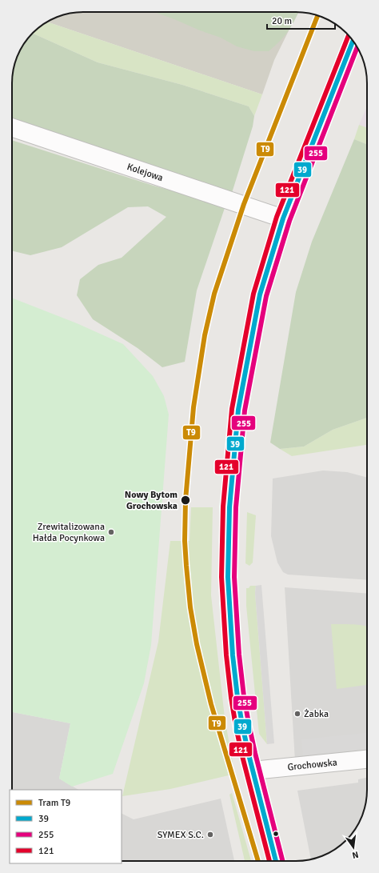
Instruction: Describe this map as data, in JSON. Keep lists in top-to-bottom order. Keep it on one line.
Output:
{"streets":{"street":["Kolejowa","Grochowska"]},"places":["Nowy Bytom Grochowska","Zrewitalizowana Hałda Pocynkowa","Żabka","SYMEX S.C."],"lines":["tram line T9","transit line 121","transit line 39","transit line 255"],"legend":["Tram T9","39","255","121"],"scale_bar":"20 m","north":"bottom"}
